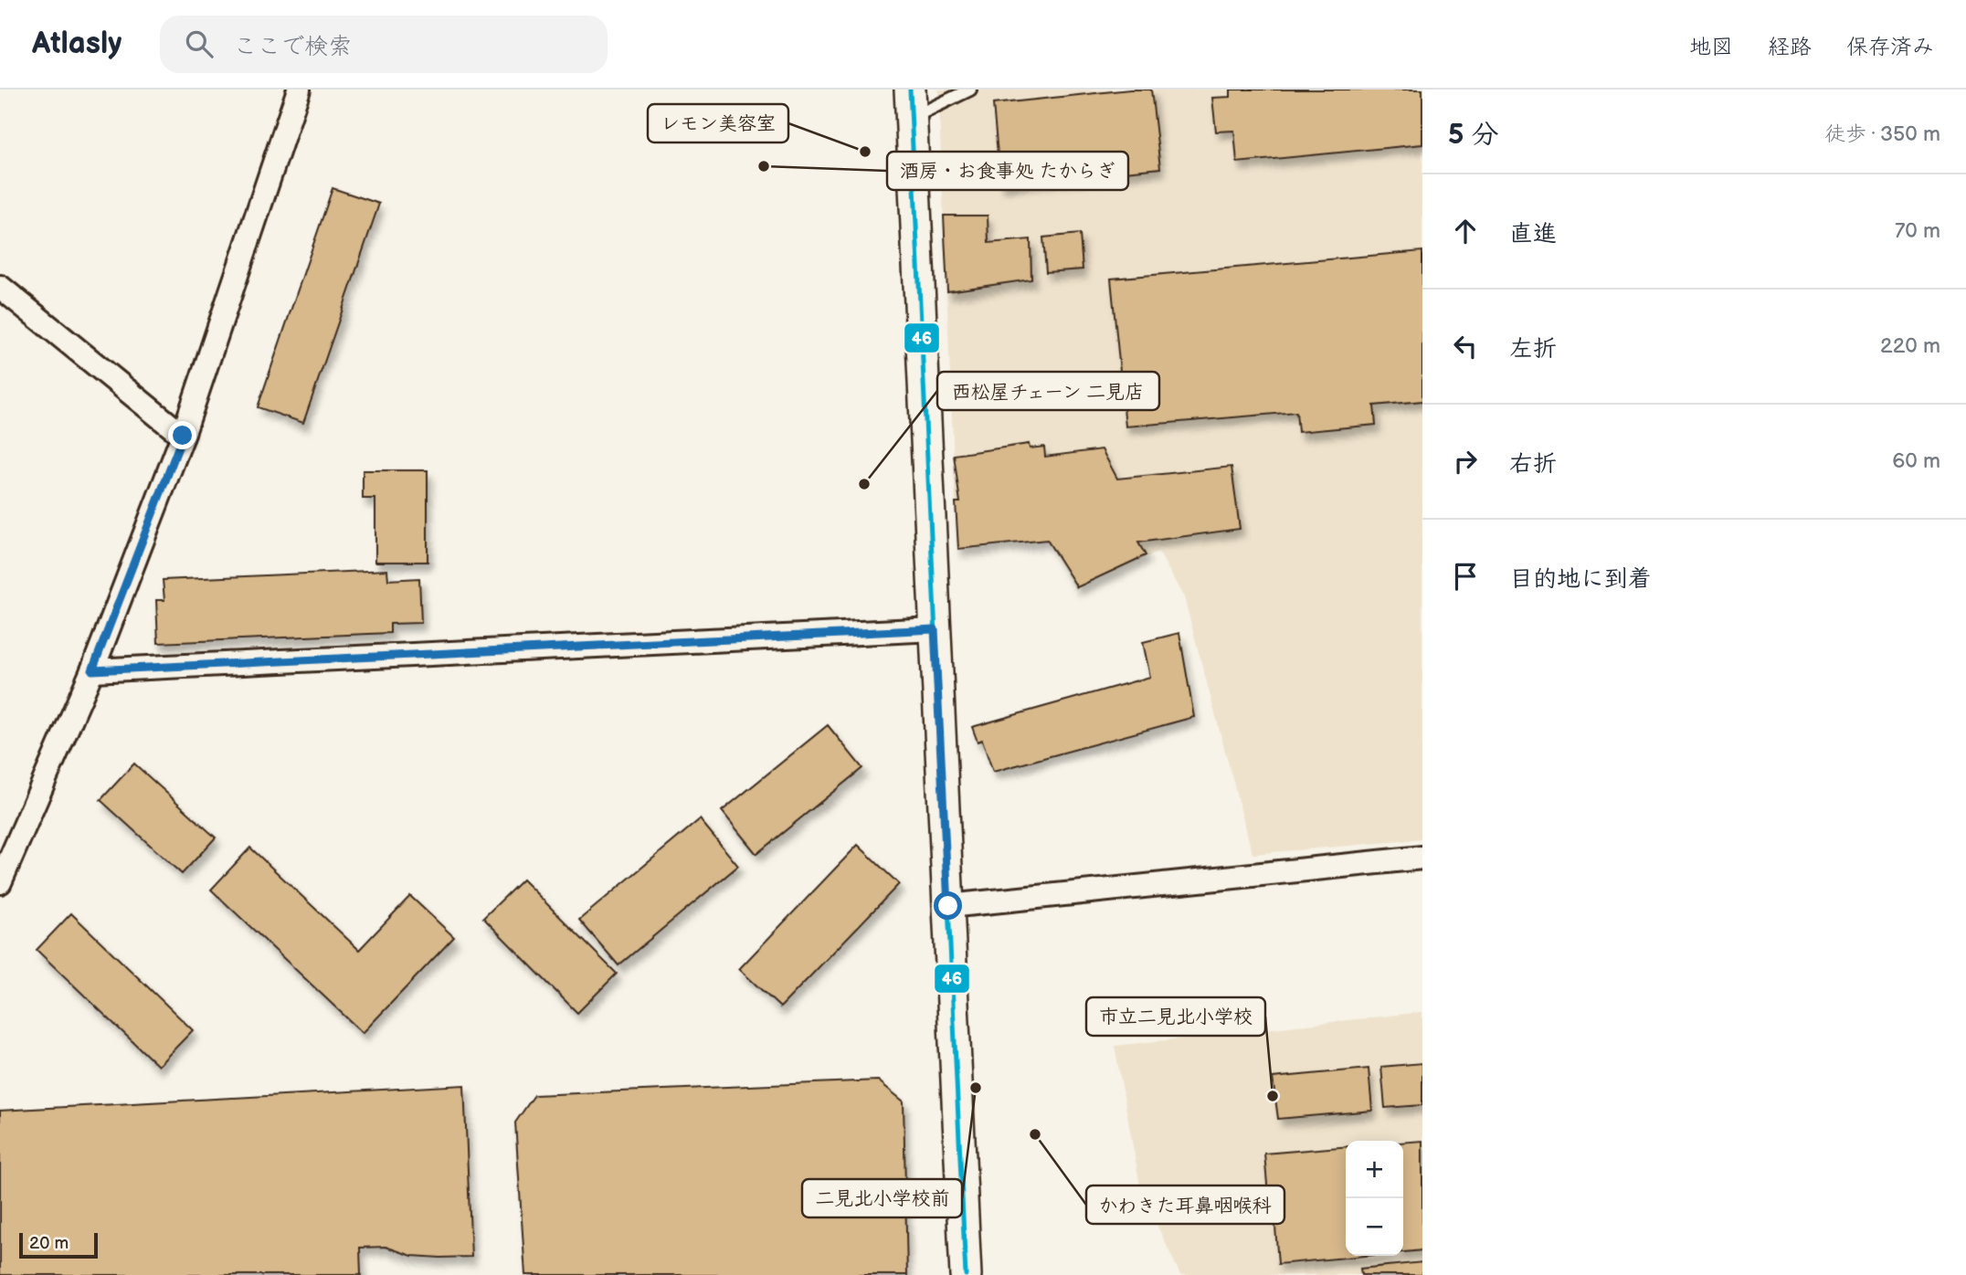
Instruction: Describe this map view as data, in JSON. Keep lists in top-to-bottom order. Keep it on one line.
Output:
{"places":["レモン美容室","酒房・お食事処 たからぎ","西松屋チェーン 二見店","二見北小学校前","市立二見北小学校","かわきた耳鼻咽喉科"],"lines":["transit line 46"],"scale_bar":"20 m","page":{"header":"Atlasly","search":"ここで検索","nav":["地図","経路","保存済み"],"heading":["5 分","徒歩 · 350 m"],"list":[["直進","70 m"],["左折","220 m"],["右折","60 m"],"目的地に到着"],"map_buttons":["+","−"],"scale":"20 m"}}
